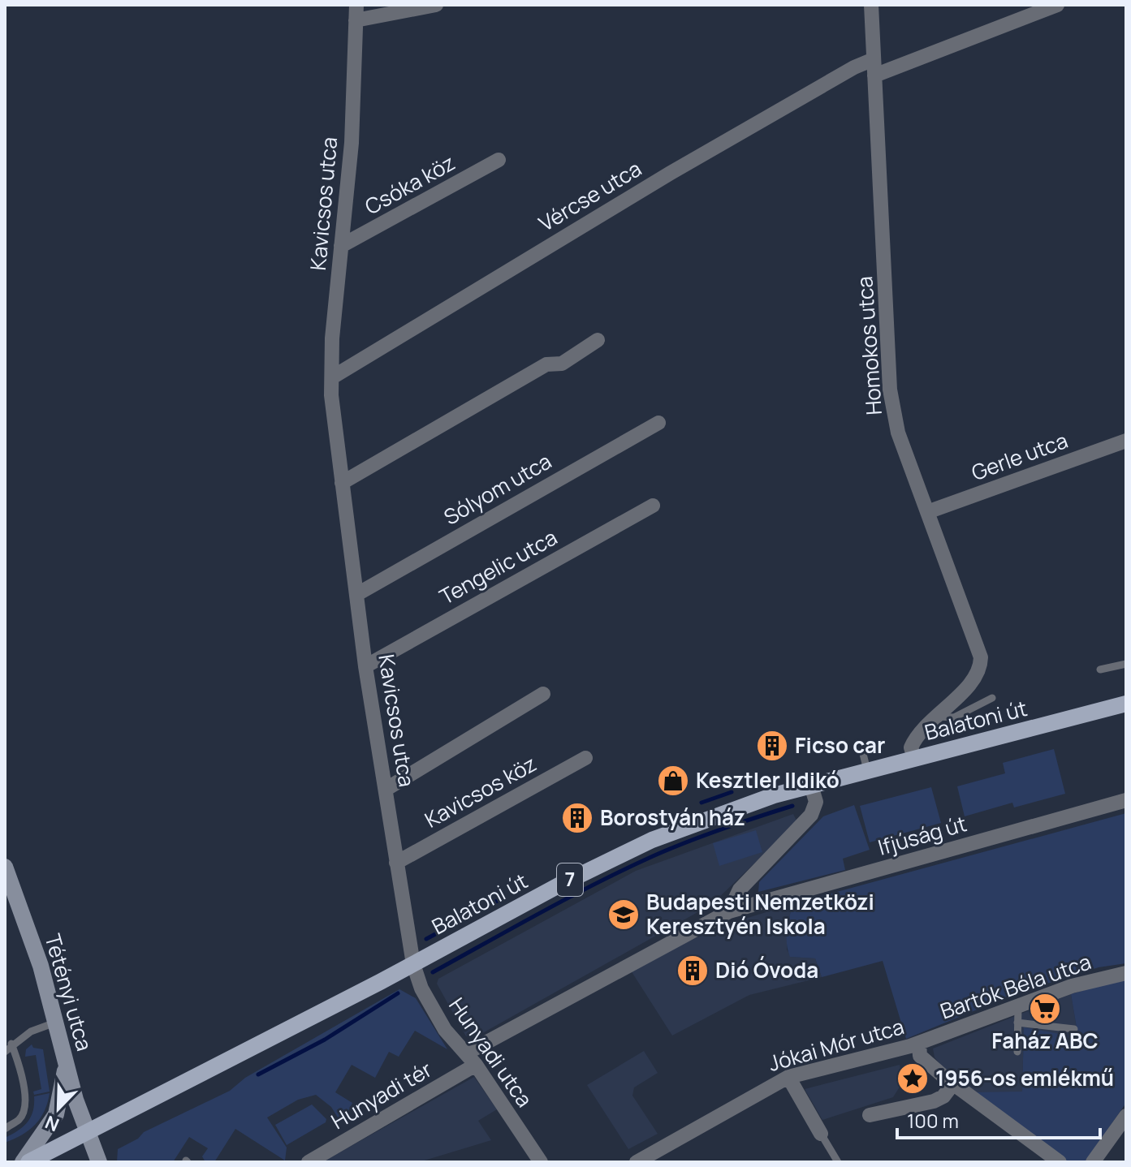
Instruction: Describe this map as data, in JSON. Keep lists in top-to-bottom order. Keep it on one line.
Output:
{"streets":{"main road":["Balatoni út","7"],"street":["Csóka köz","Vércse utca","Kavicsos utca","Homokos utca","Gerle utca","Sólyom utca","Tengelic utca","Kavicsos köz","Ifjúság út","Bartók Béla utca","Tétényi utca","Jókai Mór utca","Hunyadi utca","Hunyadi tér"]},"crossings":[["Csóka köz","Kavicsos utca"],["Vércse utca","Kavicsos utca"],["Vércse utca","Homokos utca"],["Kavicsos utca","Sólyom utca"],["Kavicsos utca","Tengelic utca"],["Kavicsos utca","Balatoni út"],["Kavicsos utca","Kavicsos köz"],["Kavicsos utca","Hunyadi utca"],["Homokos utca","Gerle utca"],["Homokos utca","Balatoni út"],["Balatoni út","Tétényi utca"],["Balatoni út","Hunyadi utca"],["Ifjúság út","Hunyadi utca"],["Ifjúság út","Hunyadi tér"],["Bartók Béla utca","Jókai Mór utca"],["Hunyadi utca","Hunyadi tér"]],"places":{"building":["Ficso car","Borostyán ház","Dió Óvoda"],"shop":["Kesztler Ildikó"],"school or university":["Budapesti Nemzetközi Keresztyén Iskola"],"supermarket":["Faház ABC"],"place":["1956-os emlékmű"]},"scale_bar":"100 m","north":"bottom left"}
